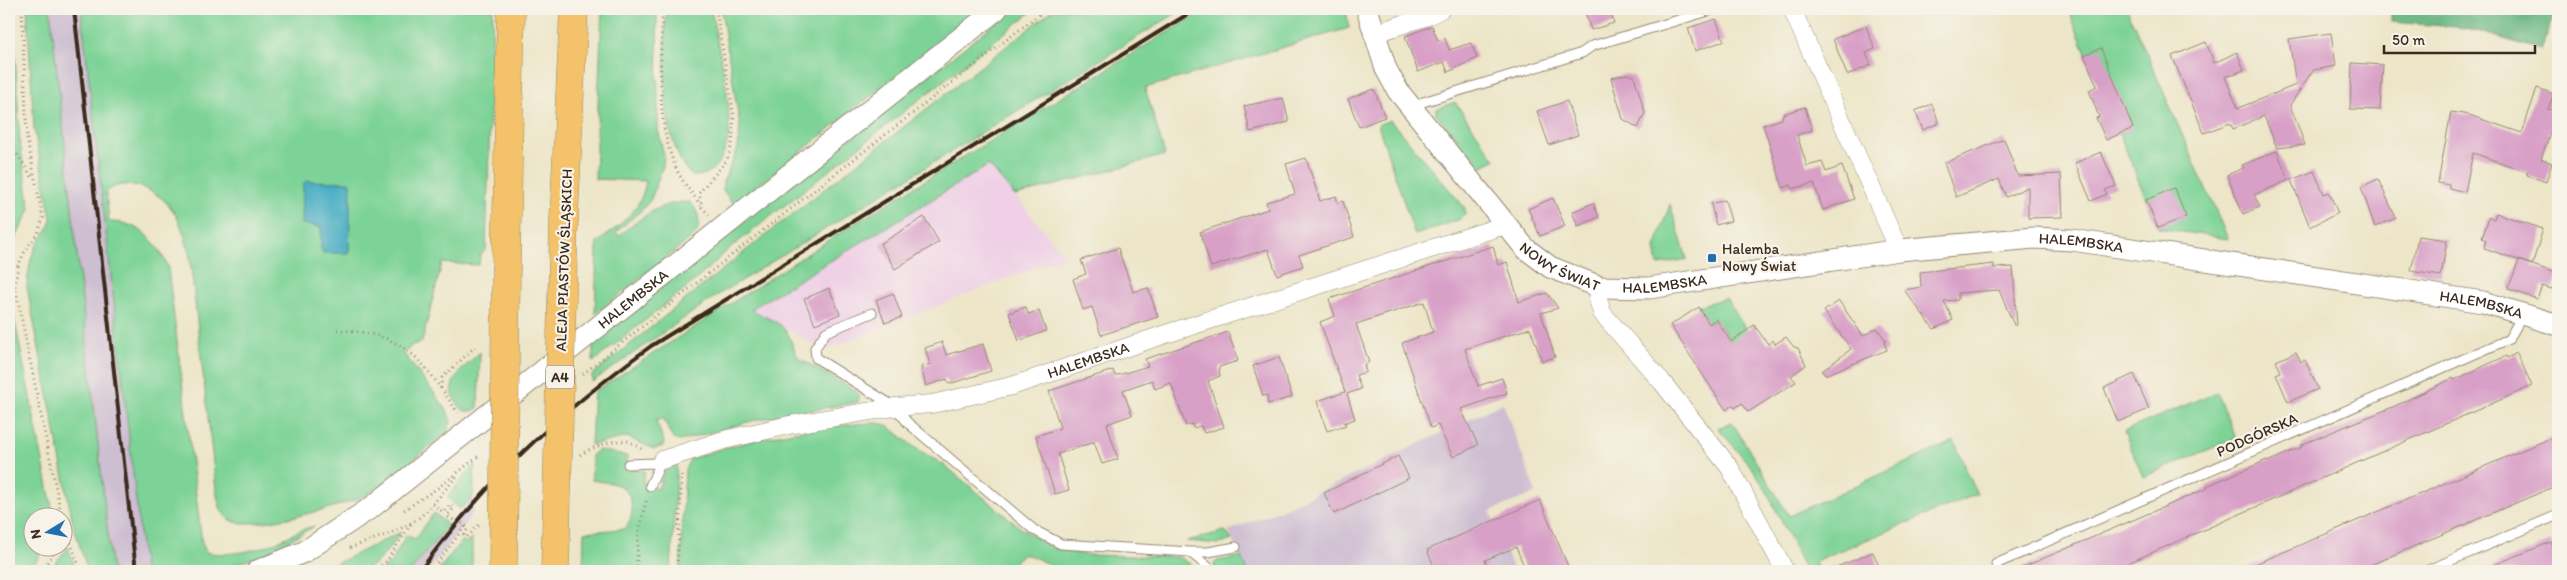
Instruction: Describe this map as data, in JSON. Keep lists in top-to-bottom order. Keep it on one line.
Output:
{"streets":{"highway":["ALEJA PIASTÓW ŚLĄSKICH","A4"],"street":["HALEMBSKA","NOWY ŚWIAT"],"lane":["PODGÓRSKA"]},"crossings":[["HALEMBSKA","NOWY ŚWIAT"],["HALEMBSKA","PODGÓRSKA"]],"places":{"transit":["Halemba Nowy Świat"]},"scale_bar":"50 m","north":"left"}
